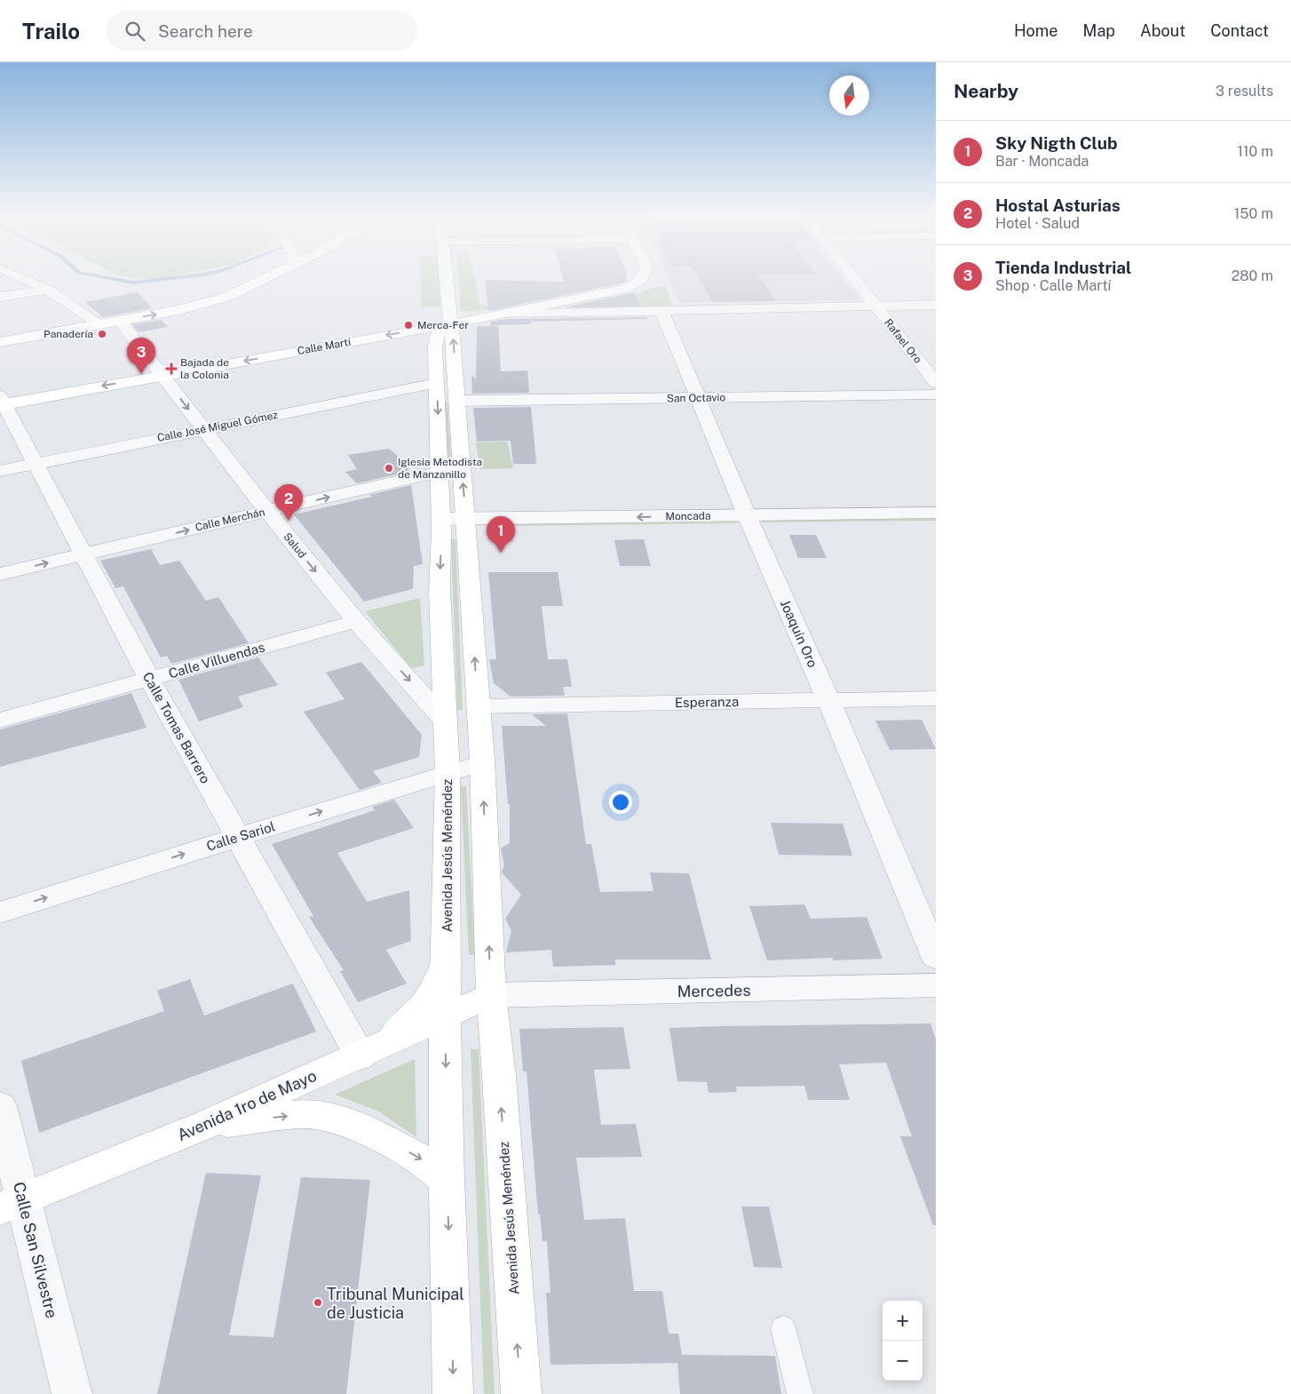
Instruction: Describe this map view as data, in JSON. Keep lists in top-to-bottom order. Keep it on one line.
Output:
{"streets":{"main road":["Calle Martí","Avenida Jesús Menéndez","Avenida 1ro de Mayo"],"street":["Rafael Oro","San Octavio","Calle José Miguel Gómez","Moncada","Calle Merchán","Salud","Joaquín Oro","Calle Villuendas","Esperanza","Calle Tomas Barrero","Calle Sariol","Mercedes","Calle San Silvestre"]},"crossings":[["Calle Martí","Salud"],["Calle Martí","Calle Tomas Barrero"],["Calle Martí","Avenida Jesús Menéndez"],["San Octavio","Joaquín Oro"],["San Octavio","Avenida Jesús Menéndez"],["Calle José Miguel Gómez","Salud"],["Calle José Miguel Gómez","Calle Tomas Barrero"],["Calle José Miguel Gómez","Avenida Jesús Menéndez"],["Moncada","Joaquín Oro"],["Moncada","Avenida Jesús Menéndez"],["Calle Merchán","Salud"],["Calle Merchán","Calle Tomas Barrero"],["Calle Merchán","Avenida Jesús Menéndez"],["Salud","Calle Villuendas"],["Salud","Avenida Jesús Menéndez"],["Joaquín Oro","Esperanza"],["Calle Villuendas","Calle Tomas Barrero"],["Esperanza","Avenida Jesús Menéndez"],["Calle Tomas Barrero","Calle Sariol"],["Calle Tomas Barrero","Avenida 1ro de Mayo"],["Calle Sariol","Avenida Jesús Menéndez"],["Avenida Jesús Menéndez","Mercedes"],["Avenida Jesús Menéndez","Avenida 1ro de Mayo"],["Mercedes","Avenida 1ro de Mayo"],["Avenida 1ro de Mayo","Calle San Silvestre"]],"one_way":["Calle Merchán","Salud","Calle Sariol"],"places":{"other":["Merca-Fer","Panadería","Iglesia Metodista de Manzanillo","Tribunal Municipal de Justicia"],"health":["Bajada de la Colonia"]},"north":"bottom","page":{"header":"Trailo","search":"Search here","nav":["Home","Map","About","Contact"],"heading":["Nearby","3 results"],"list":[{"mark":"1","name":"Sky Nigth Club","note":"Bar · Moncada","value":"110 m"},{"mark":"2","name":"Hostal Asturias","note":"Hotel · Salud","value":"150 m"},{"mark":"3","name":"Tienda Industrial","note":"Shop · Calle Martí","value":"280 m"}],"pins":["3","2","1"],"map_buttons":["+","−"]}}
